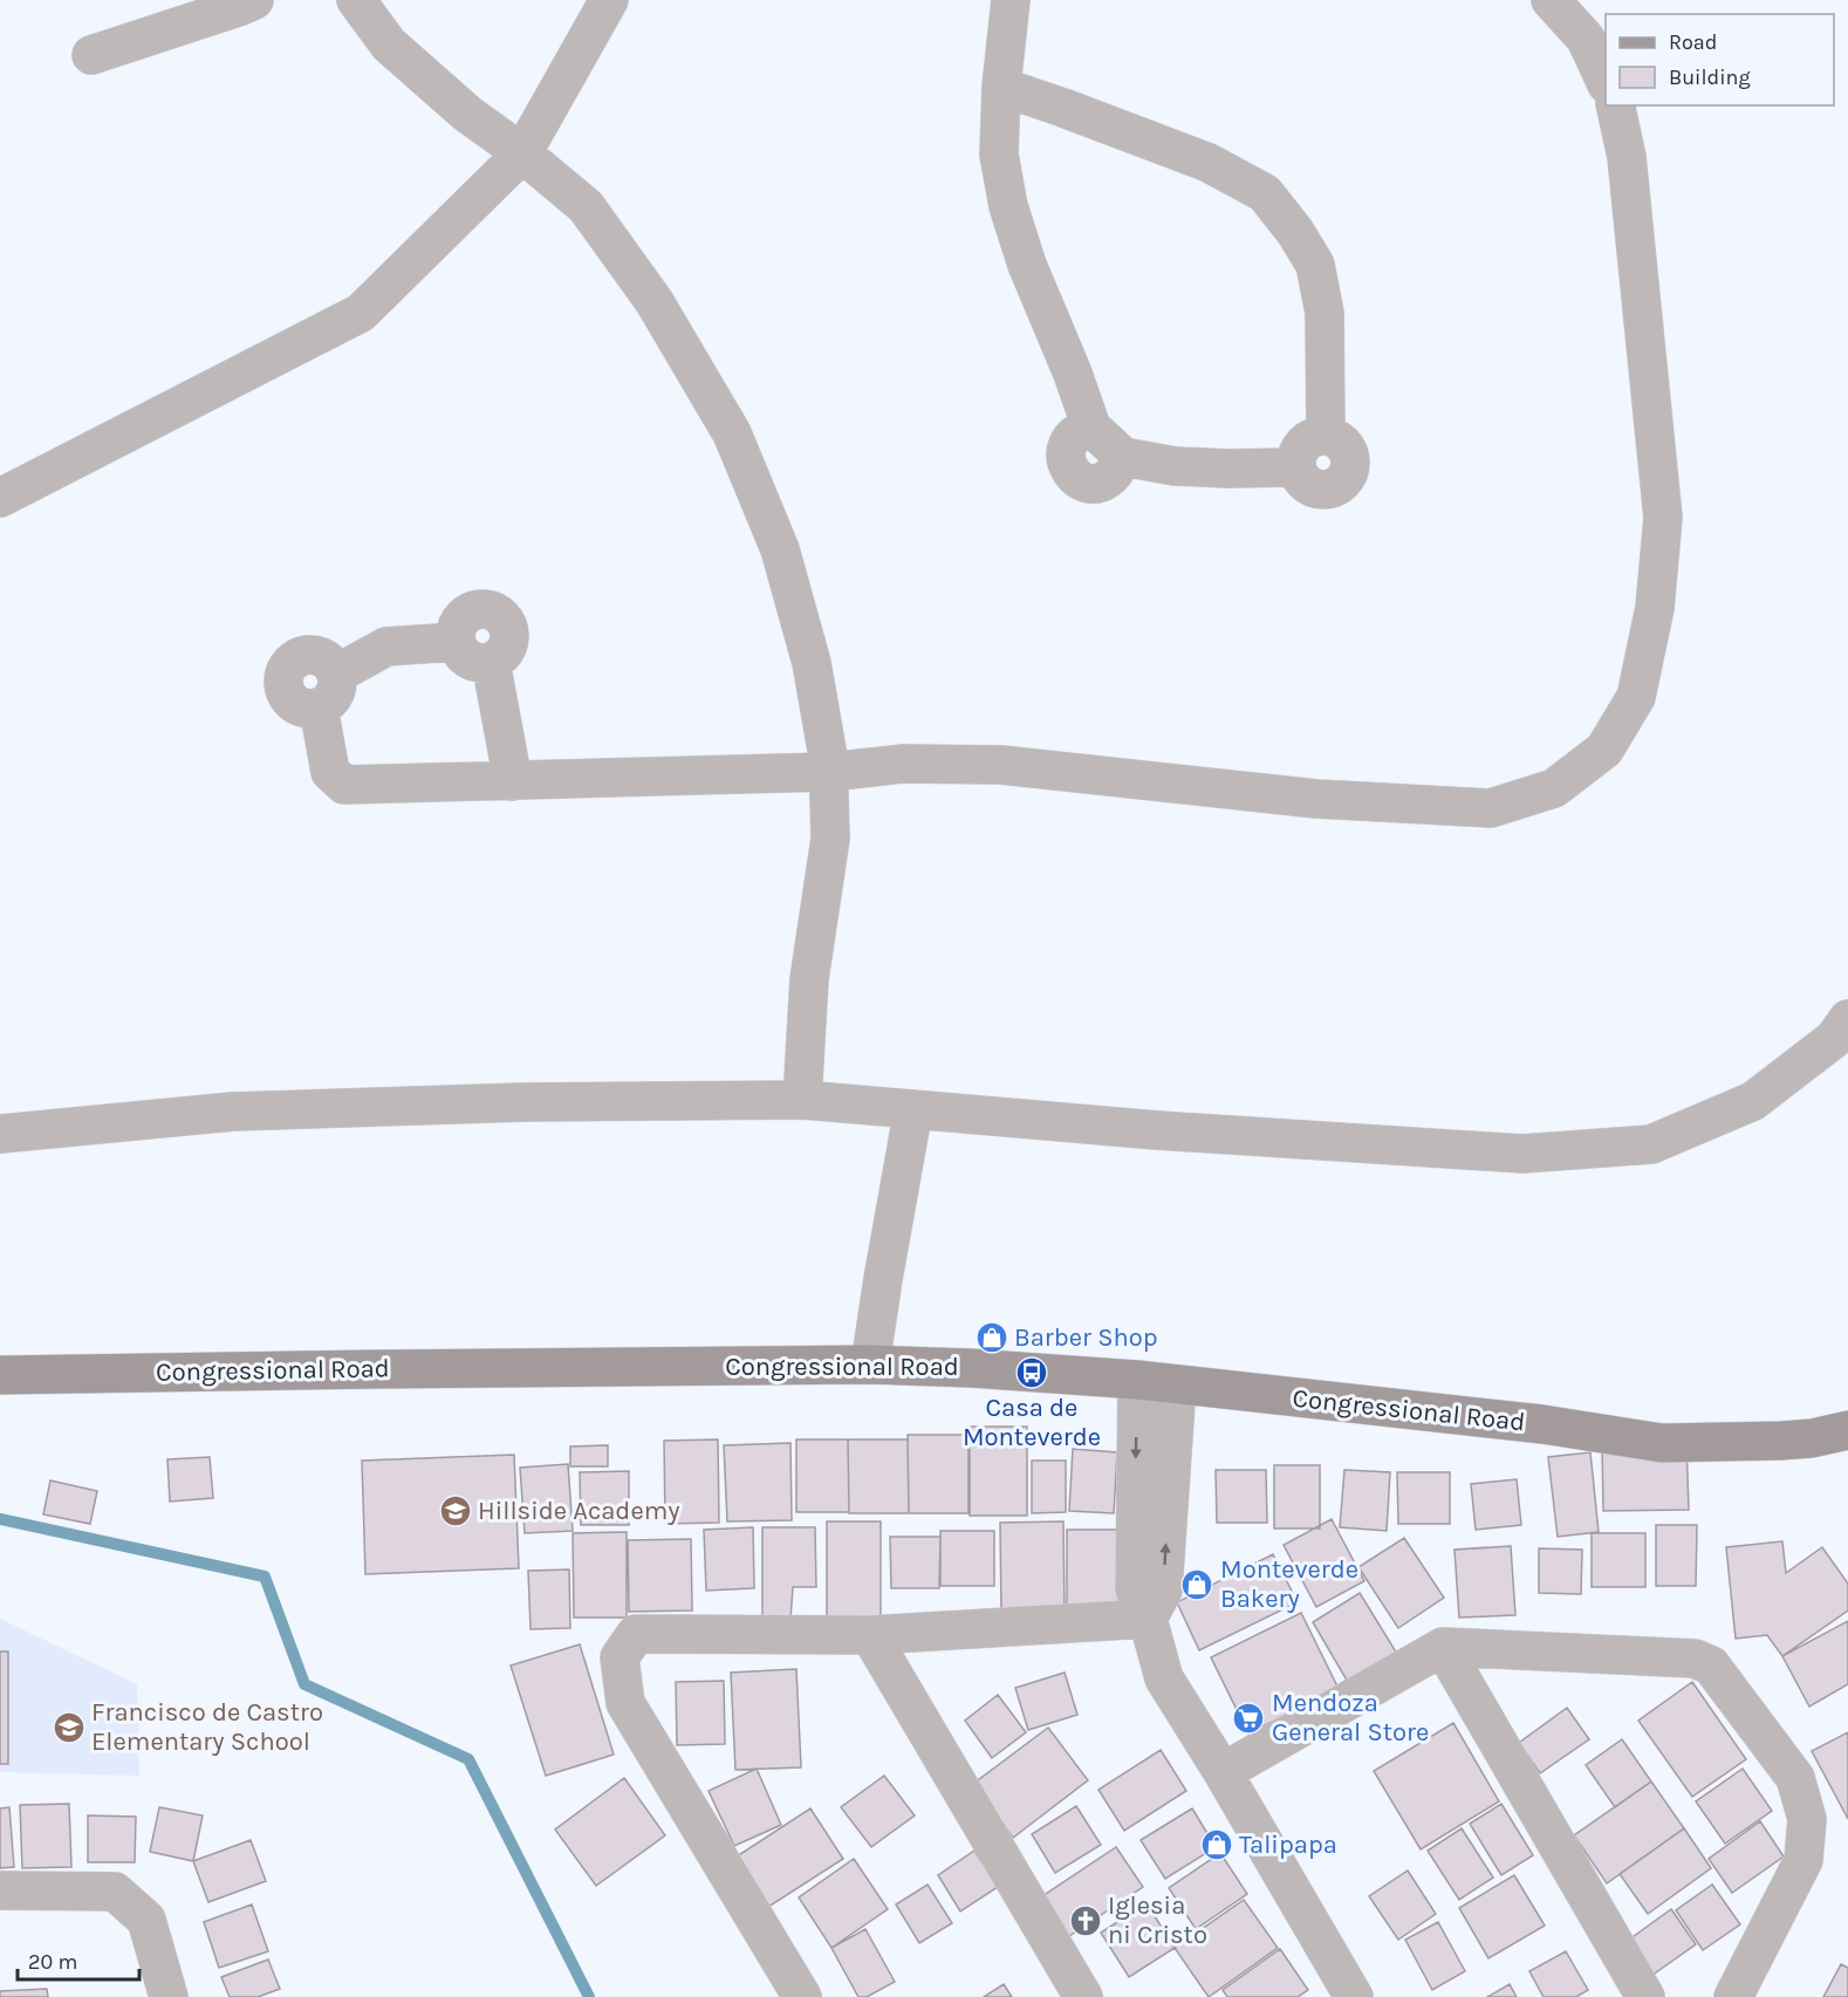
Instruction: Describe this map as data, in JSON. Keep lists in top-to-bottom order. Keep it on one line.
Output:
{"streets":{"main road":["Congressional Road"]},"places":{"shop":["Barber Shop","Monteverde Bakery","Talipapa"],"bus stop":["Casa de Monteverde"],"school or university":["Hillside Academy","Francisco de Castro Elementary School"],"supermarket":["Mendoza General Store"],"church":["Iglesia ni Cristo"]},"legend":["Road","Building"],"scale_bar":"20 m"}
